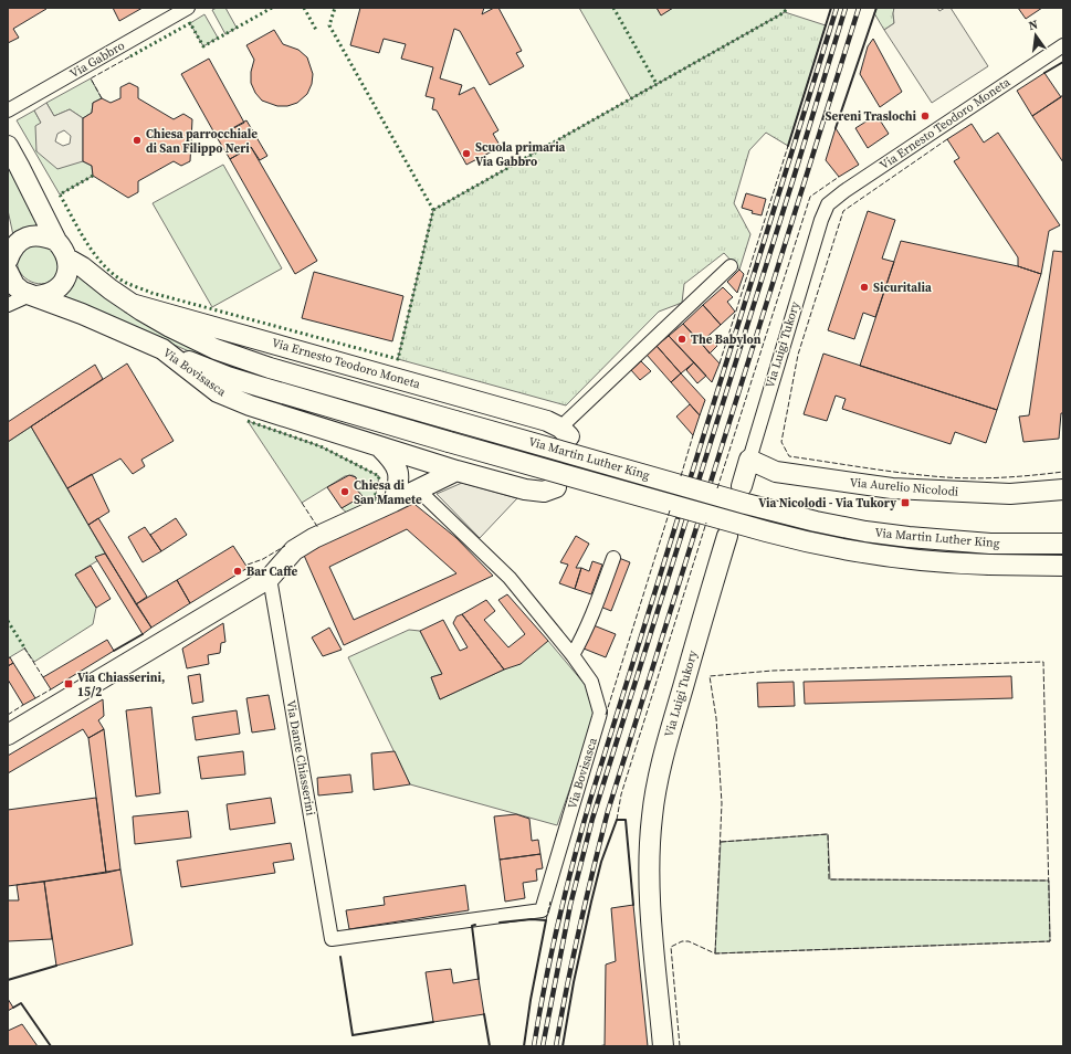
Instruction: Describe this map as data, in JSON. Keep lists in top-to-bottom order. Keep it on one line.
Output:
{"streets":{"street":["Via Gabbro","Via Ernesto Teodoro Moneta","Via Luigi Tukory","Via Bovisasca","Via Martin Luther King","Via Aurelio Nicolodi","Via Dante Chiasserini"]},"crossings":[["Via Ernesto Teodoro Moneta","Via Luigi Tukory"],["Via Ernesto Teodoro Moneta","Via Martin Luther King"],["Via Luigi Tukory","Via Aurelio Nicolodi"],["Via Bovisasca","Via Martin Luther King"],["Via Bovisasca","Via Dante Chiasserini"]],"places":{"other":["Sereni Traslochi","Chiesa parrocchiale di San Filippo Neri","Scuola primaria Via Gabbro","Sicuritalia","The Babylon","Chiesa di San Mamete","Bar Caffe"],"transit":["Via Nicolodi - Via Tukory","Via Chiasserini, 15/2"]},"north":"top"}
